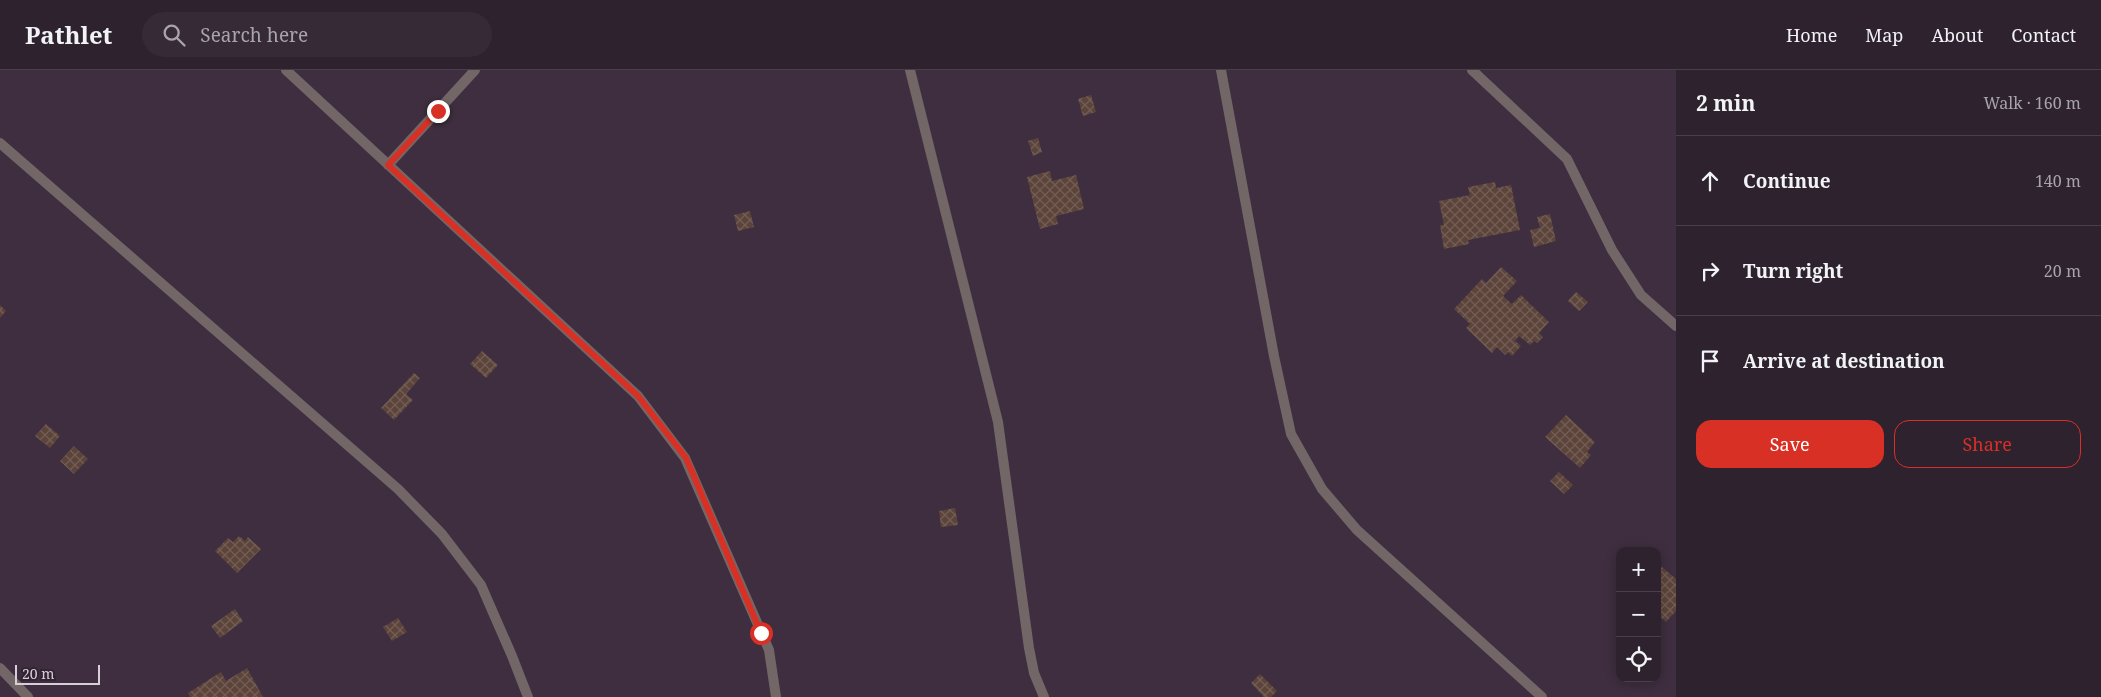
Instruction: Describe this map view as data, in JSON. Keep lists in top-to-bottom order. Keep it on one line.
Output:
{"scale_bar":"20 m","page":{"header":"Pathlet","search":"Search here","nav":["Home","Map","About","Contact"],"heading":["2 min","Walk · 160 m"],"list":[["Continue","140 m"],["Turn right","20 m"],"Arrive at destination"],"buttons":["Save","Share"],"map_buttons":["+","−"],"scale":"20 m"}}
